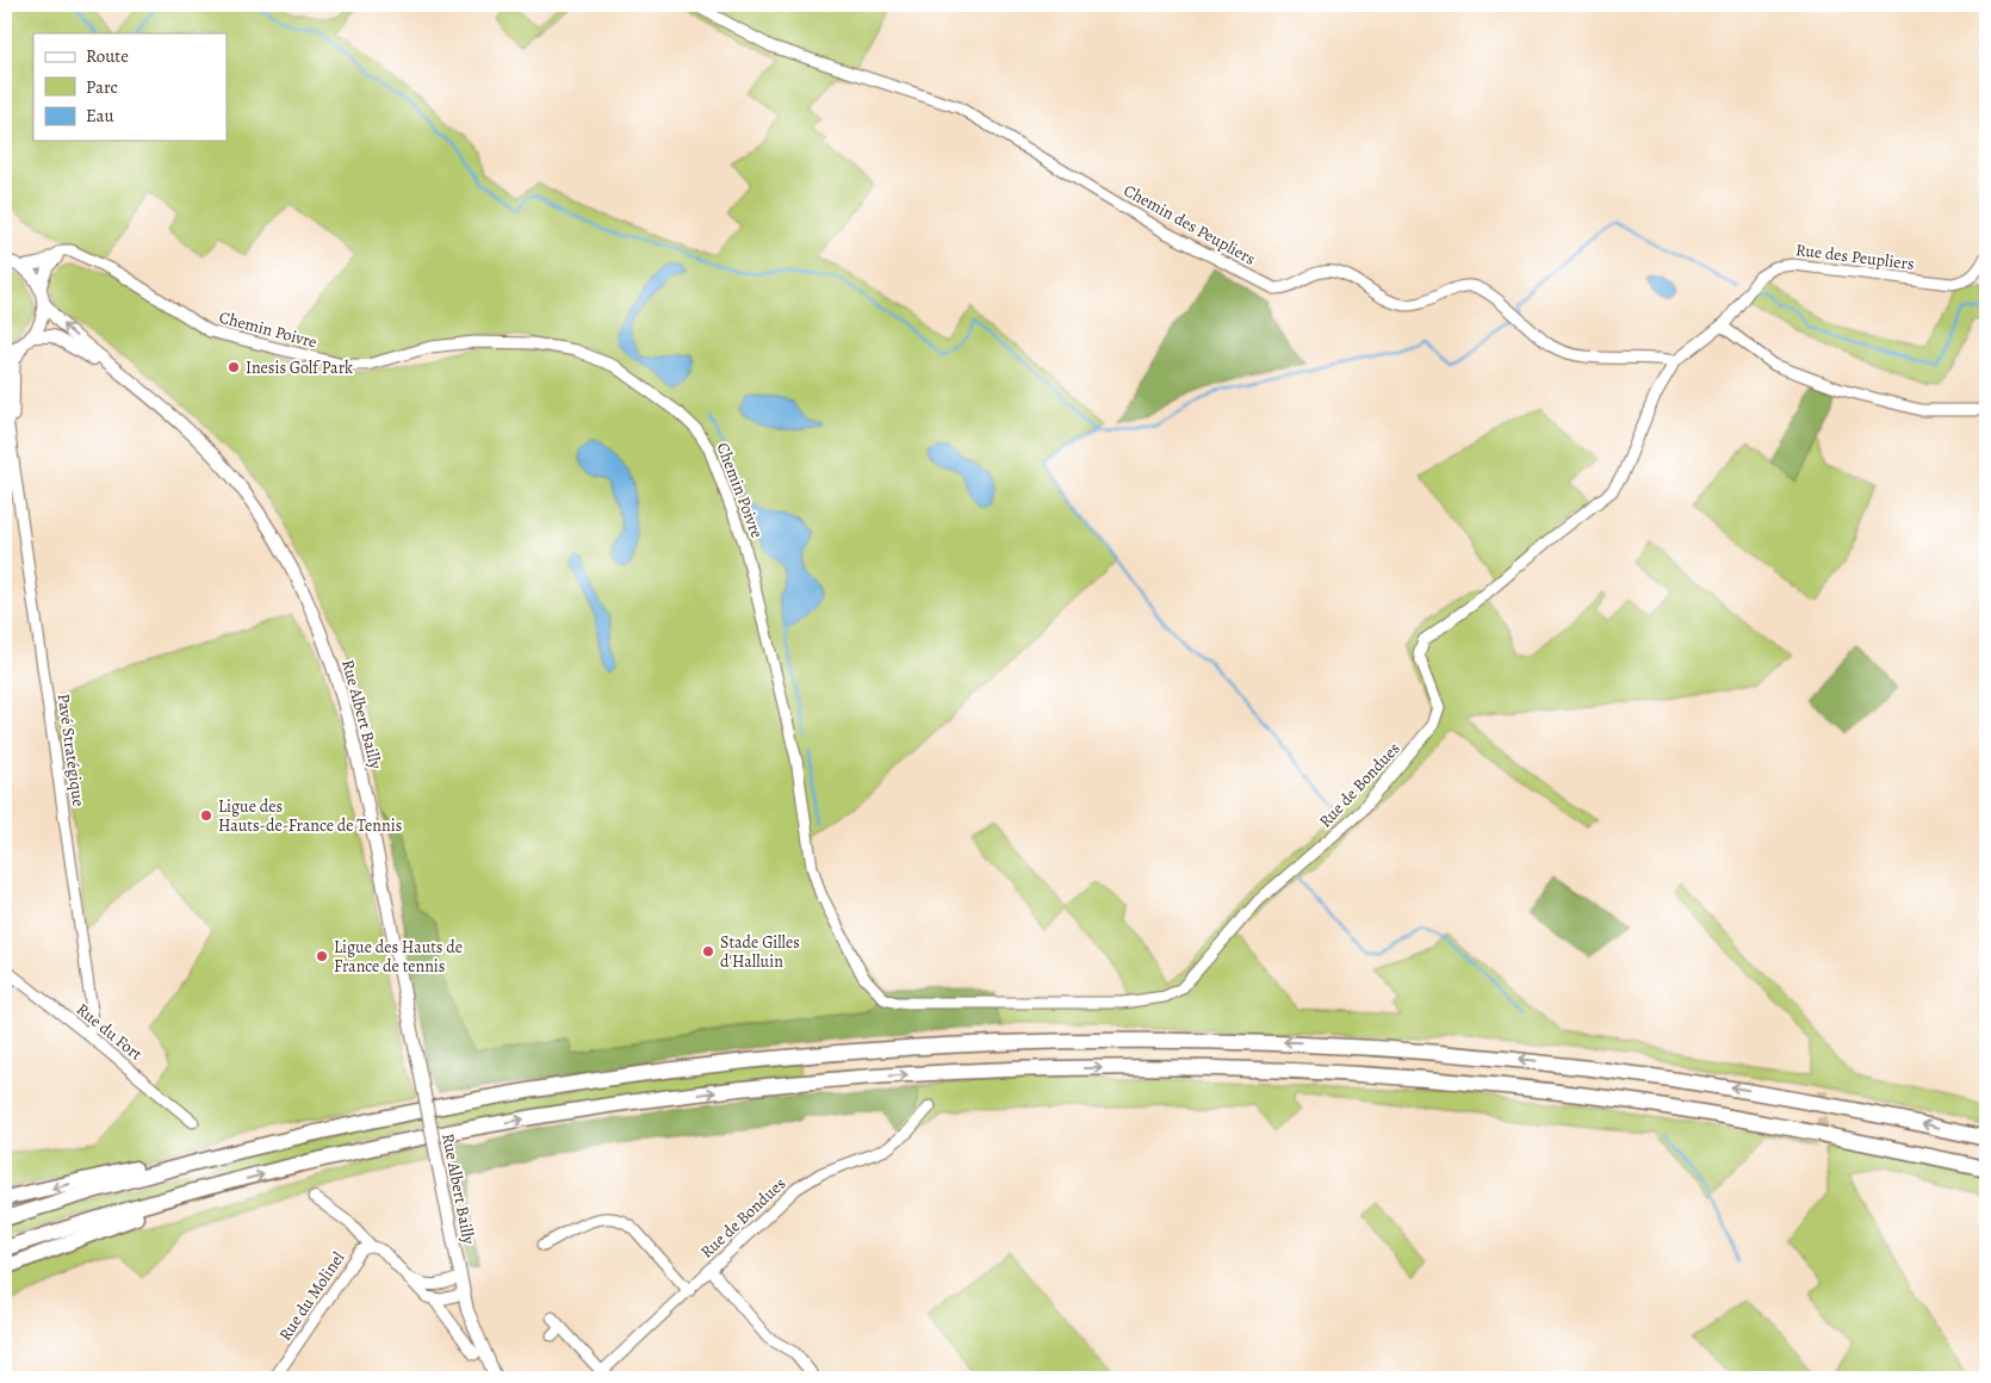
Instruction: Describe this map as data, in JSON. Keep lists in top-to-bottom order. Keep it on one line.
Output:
{"streets":{"main road":["Rue Albert Bailly"],"street":["Chemin des Peupliers","Rue des Peupliers","Chemin Poivre","Pavé Stratégique","Rue de Bondues","Rue du Fort","Rue du Molinel"]},"crossings":[["Chemin des Peupliers","Rue des Peupliers"],["Chemin des Peupliers","Rue de Bondues"],["Rue des Peupliers","Rue de Bondues"],["Chemin Poivre","Rue de Bondues"],["Rue Albert Bailly","Pavé Stratégique"],["Pavé Stratégique","Rue du Fort"]],"places":["Inesis Golf Park","Ligue des Hauts-de-France de Tennis","Stade Gilles d'Halluin","Ligue des Hauts de France de tennis"],"legend":["Route","Parc","Eau"]}
